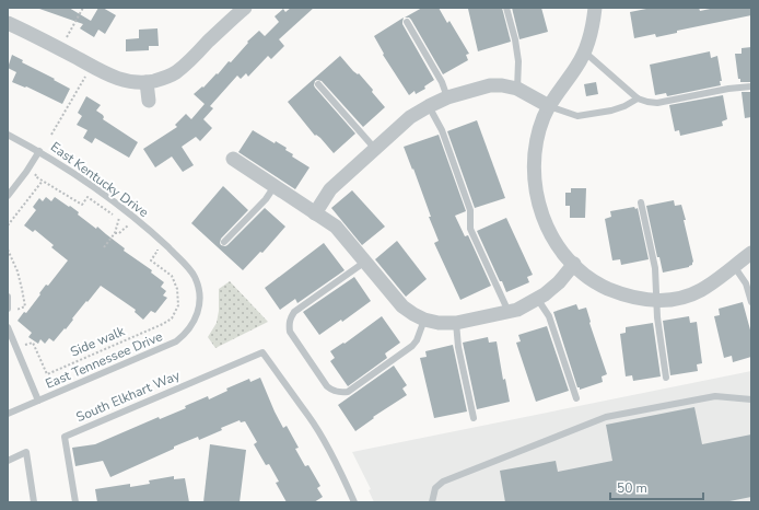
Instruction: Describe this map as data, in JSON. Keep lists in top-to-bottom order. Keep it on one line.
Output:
{"streets":{"lane":["East Kentucky Drive","East Tennessee Drive","South Elkhart Way"],"path":["Side walk"]},"crossings":[["East Kentucky Drive","East Tennessee Drive"]],"scale_bar":"50 m"}
